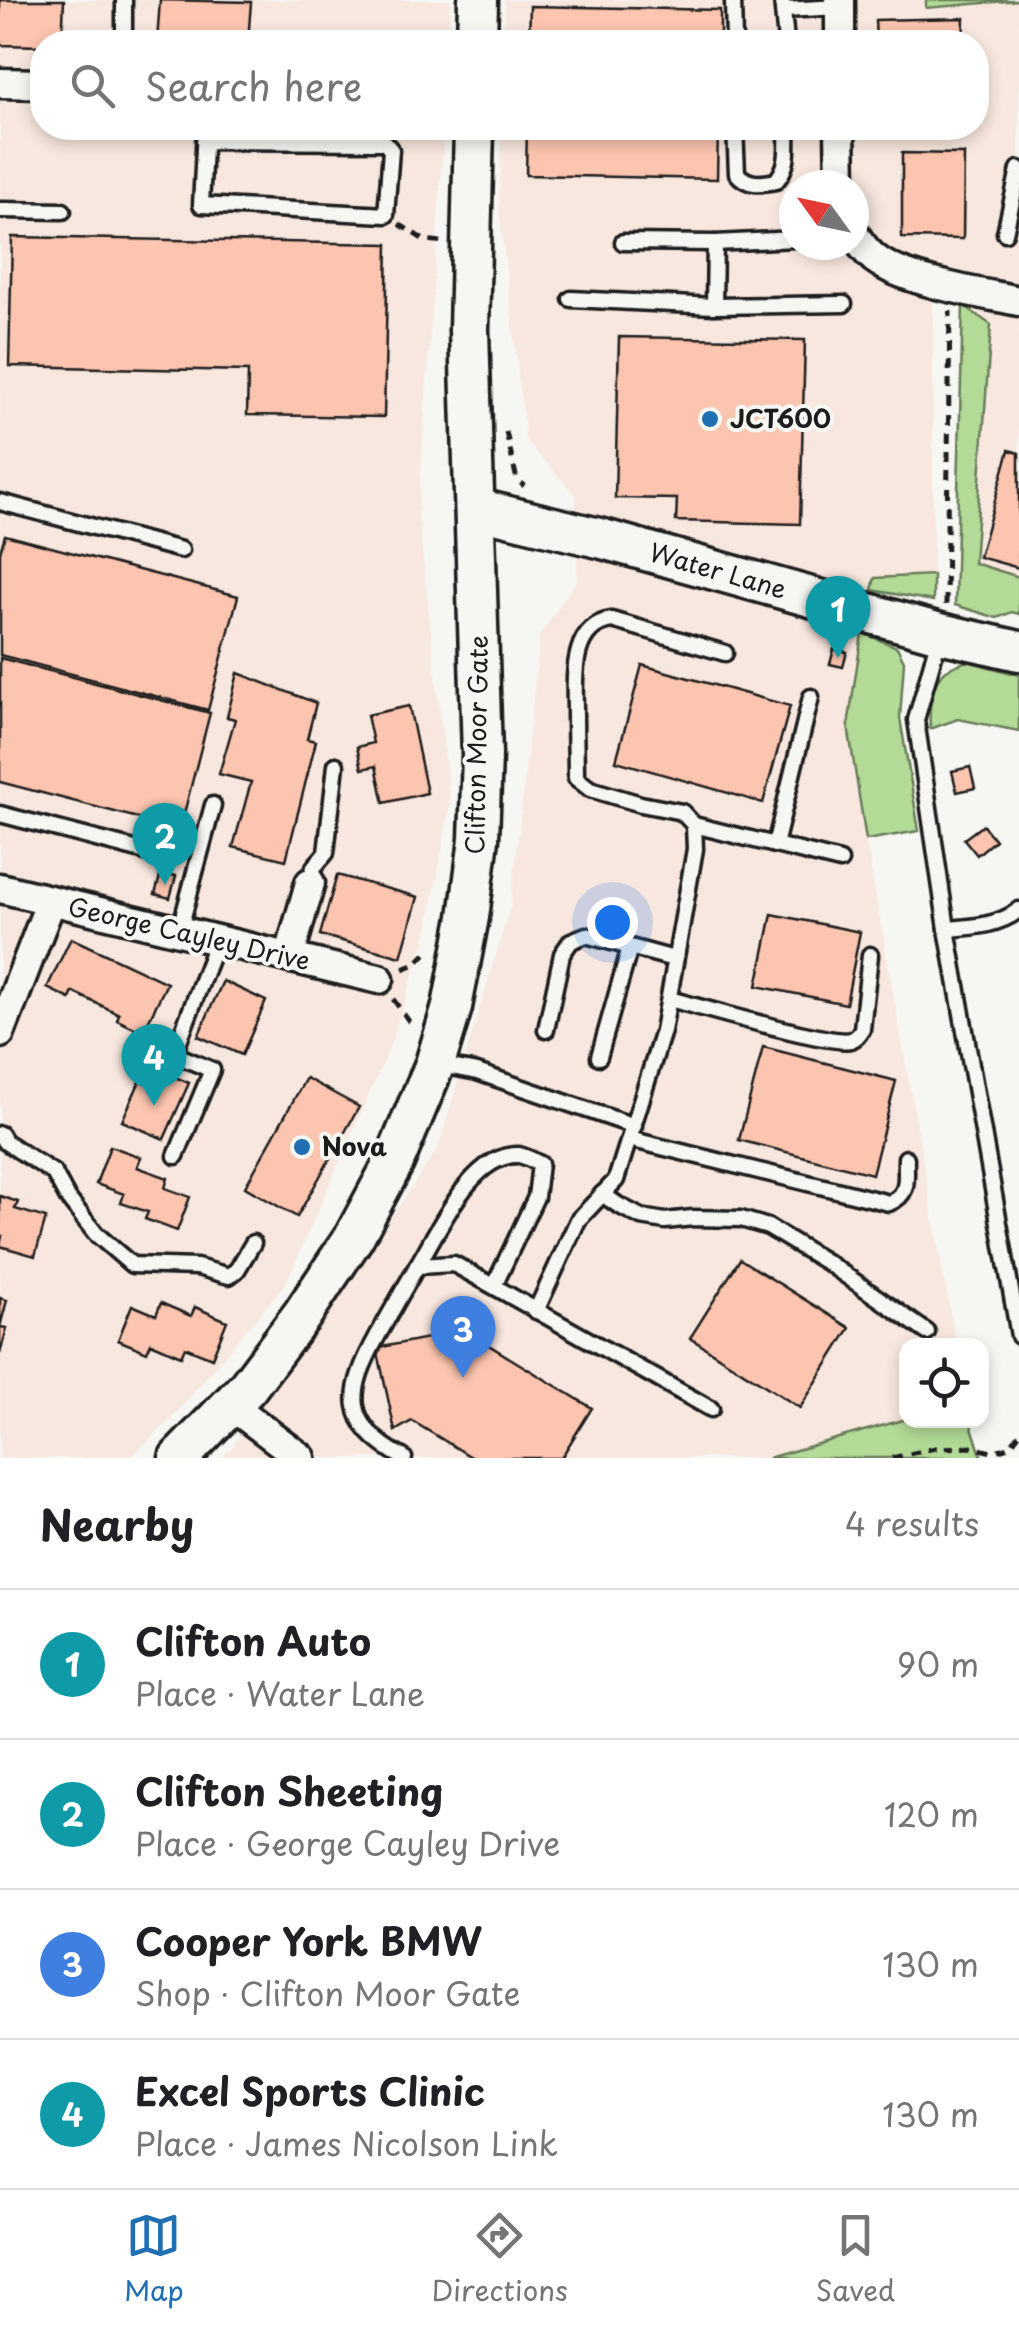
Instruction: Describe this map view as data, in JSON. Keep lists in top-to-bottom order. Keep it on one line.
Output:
{"streets":{"street":["Water Lane","Clifton Moor Gate","George Cayley Drive"]},"crossings":[["Water Lane","Clifton Moor Gate"]],"places":["JCT600","Nova"],"north":"top left","page":{"search":"Search here","pins":["1","2","4","3"],"heading":["Nearby","4 results"],"list":[{"mark":"1","name":"Clifton Auto","note":"Place · Water Lane","value":"90 m"},{"mark":"2","name":"Clifton Sheeting","note":"Place · George Cayley Drive","value":"120 m"},{"mark":"3","name":"Cooper York BMW","note":"Shop · Clifton Moor Gate","value":"130 m"},{"mark":"4","name":"Excel Sports Clinic","note":"Place · James Nicolson Link","value":"130 m"}],"nav":["Map","Directions","Saved"]}}
